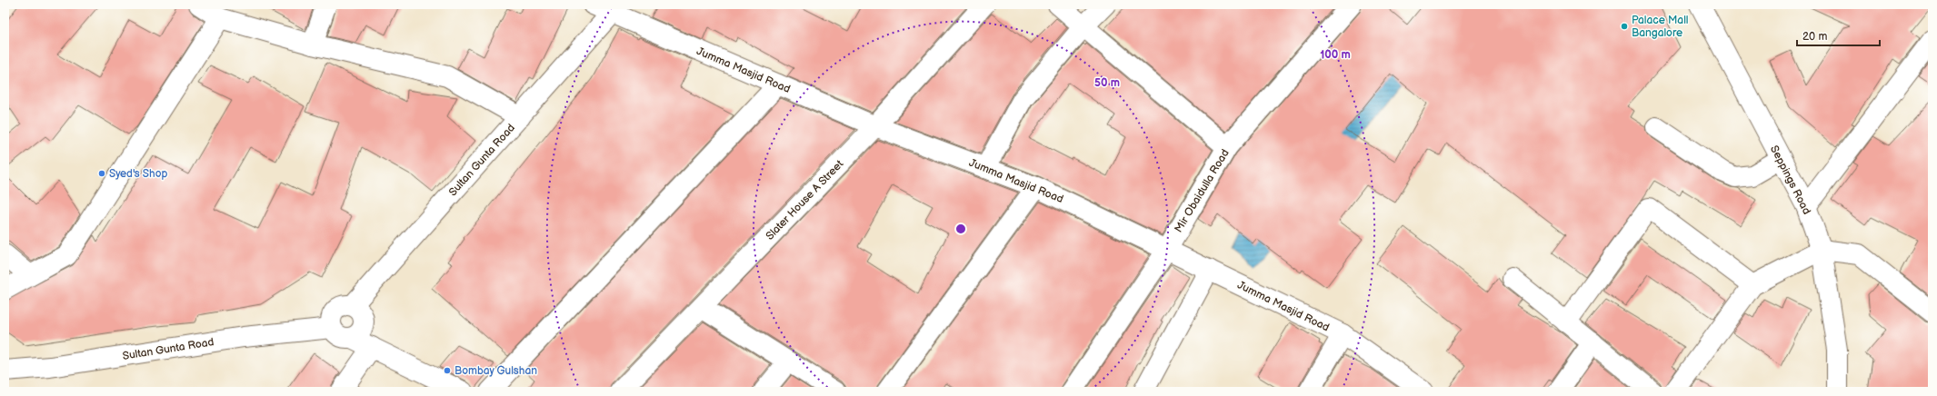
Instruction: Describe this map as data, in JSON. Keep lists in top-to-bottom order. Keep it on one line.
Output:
{"streets":{"street":["Jumma Masjid Road","Sultan Gunta Road","Seppings Road","Mir Obaidulla Road","Slater House A Street"]},"crossings":[["Jumma Masjid Road","Sultan Gunta Road"],["Jumma Masjid Road","Mir Obaidulla Road"],["Jumma Masjid Road","Slater House A Street"]],"places":["Palace Mall Bangalore","Syed's Shop","Bombay Gulshan"],"scale_bar":"20 m","rings":["100 m","50 m"]}
